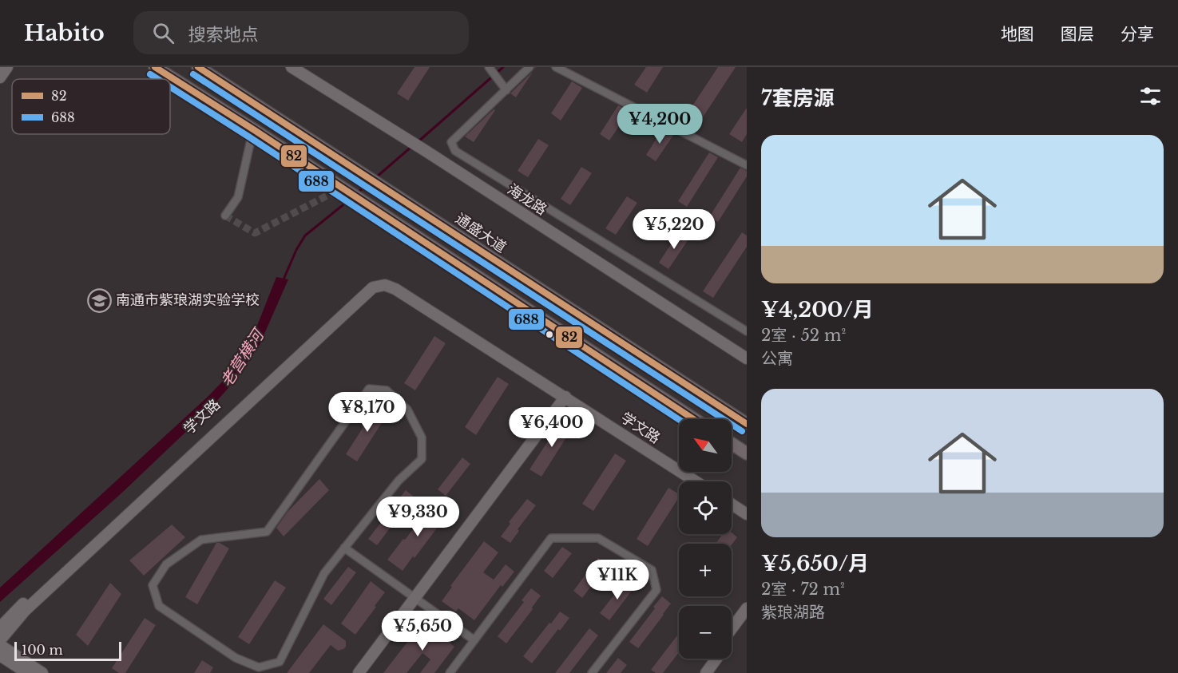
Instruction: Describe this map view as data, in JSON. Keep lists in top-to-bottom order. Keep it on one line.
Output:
{"streets":{"main road":["通盛大道"],"street":["海龙路","学文路"]},"water":["老营横河"],"places":{"school or university":["南通市紫琅湖实验学校"]},"lines":["transit line 82","transit line 688"],"legend":["82","688"],"scale_bar":"100 m","north":"top left","page":{"header":"Habito","search":"搜索地点","nav":["地图","图层","分享"],"heading":"7套房源","price":["¥4,200","¥5,220","¥8,170","¥6,400","¥9,330","¥11K","¥5,650"],"list":[{"name":"¥4,200/月","note":"2室 · 52 m² · 公寓"},{"name":"¥5,650/月","note":"2室 · 72 m² · 紫琅湖路"}],"map_buttons":["+","−"],"scale":"100 m"}}
